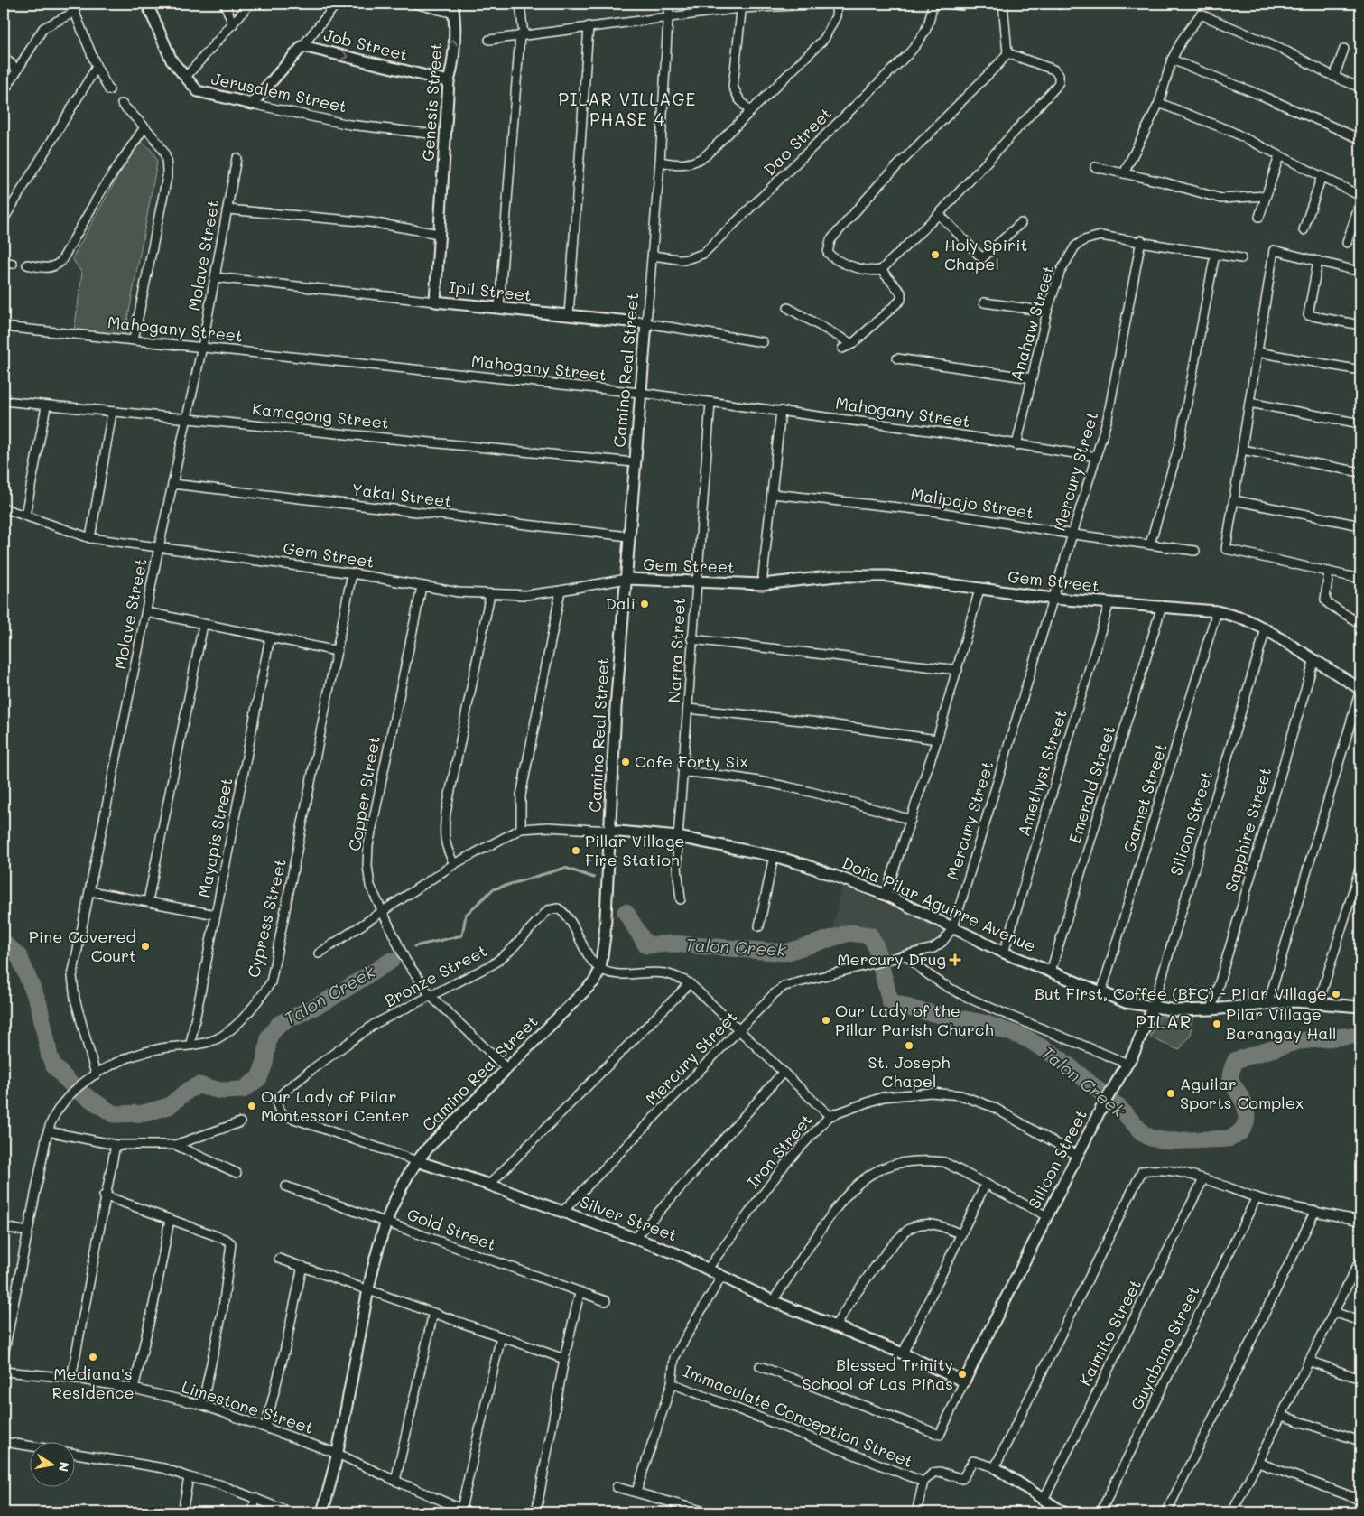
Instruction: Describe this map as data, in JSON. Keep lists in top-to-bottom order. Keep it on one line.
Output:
{"streets":{"street":["Job Street","Jerusalem Street","Genesis Street","Dao Street","Molave Street","Ipil Street","Anahaw Street","Mahogany Street","Camino Real Street","Kamagong Street","Mercury Street","Yakal Street","Malipajo Street","Gem Street","Narra Street","Amethyst Street","Emerald Street","Copper Street","Garnet Street","Silicon Street","Sapphire Street","Mayapis Street","Doña Pilar Aguirre Avenue","Cypress Street","Bronze Street","Iron Street","Silver Street","Gold Street","Kaimito Street","Guyabano Street","Limestone Street","Immaculate Conception Street"]},"crossings":[["Job Street","Genesis Street"],["Genesis Street","Ipil Street"],["Dao Street","Camino Real Street"],["Molave Street","Ipil Street"],["Molave Street","Mahogany Street"],["Molave Street","Kamagong Street"],["Molave Street","Yakal Street"],["Molave Street","Gem Street"],["Molave Street","Cypress Street"],["Ipil Street","Camino Real Street"],["Anahaw Street","Mahogany Street"],["Anahaw Street","Mercury Street"],["Mahogany Street","Camino Real Street"],["Mahogany Street","Mercury Street"],["Mahogany Street","Narra Street"],["Camino Real Street","Kamagong Street"],["Camino Real Street","Yakal Street"],["Camino Real Street","Gem Street"],["Camino Real Street","Copper Street"],["Camino Real Street","Doña Pilar Aguirre Avenue"],["Camino Real Street","Bronze Street"],["Camino Real Street","Silver Street"],["Camino Real Street","Gold Street"],["Camino Real Street","Limestone Street"],["Mercury Street","Malipajo Street"],["Mercury Street","Gem Street"],["Mercury Street","Doña Pilar Aguirre Avenue"],["Mercury Street","Silver Street"],["Gem Street","Narra Street"],["Gem Street","Amethyst Street"],["Gem Street","Emerald Street"],["Gem Street","Copper Street"],["Gem Street","Garnet Street"],["Gem Street","Silicon Street"],["Gem Street","Sapphire Street"],["Gem Street","Cypress Street"],["Narra Street","Doña Pilar Aguirre Avenue"],["Amethyst Street","Doña Pilar Aguirre Avenue"],["Emerald Street","Doña Pilar Aguirre Avenue"],["Copper Street","Doña Pilar Aguirre Avenue"],["Copper Street","Bronze Street"],["Garnet Street","Doña Pilar Aguirre Avenue"],["Silicon Street","Doña Pilar Aguirre Avenue"],["Silicon Street","Iron Street"],["Silicon Street","Silver Street"],["Sapphire Street","Doña Pilar Aguirre Avenue"],["Mayapis Street","Cypress Street"],["Bronze Street","Silver Street"],["Iron Street","Silver Street"],["Silver Street","Immaculate Conception Street"]],"one_way":["Job Street"],"districts":["PILAR VILLAGE PHASE 4","PILAR"],"water":["Talon Creek"],"places":{"other":["Holy Spirit Chapel","Dali","Cafe Forty Six","Pillar Village Fire Station","Pine Covered Court","But First, Coffee (BFC) - Pilar Village","Our Lady of the Pillar Parish Church","Pilar Village Barangay Hall","St. Joseph Chapel","Aguilar Sports Complex","Our Lady of Pilar Montessori Center","Mediana's Residence","Blessed Trinity School of Las Piñas"],"health":["Mercury Drug"]},"north":"right"}
